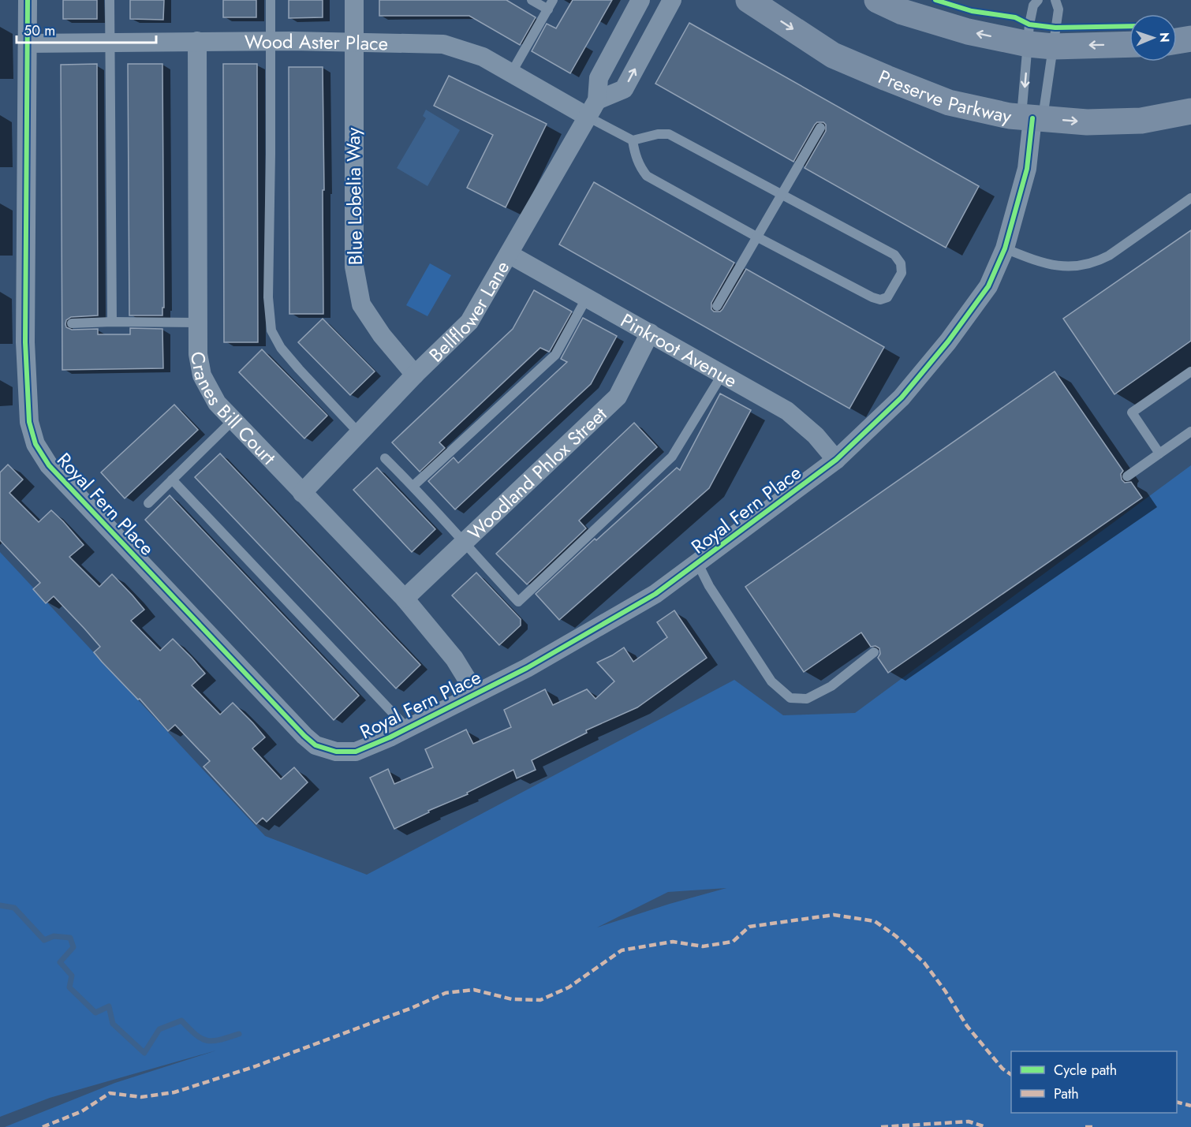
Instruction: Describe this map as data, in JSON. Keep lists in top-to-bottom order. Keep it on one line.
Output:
{"streets":{"street":["Wood Aster Place","Preserve Parkway","Blue Lobelia Way","Bellflower Lane","Pinkroot Avenue","Cranes Bill Court","Woodland Phlox Street","Royal Fern Place"]},"crossings":[["Wood Aster Place","Blue Lobelia Way"],["Wood Aster Place","Bellflower Lane"],["Wood Aster Place","Cranes Bill Court"],["Wood Aster Place","Royal Fern Place"],["Preserve Parkway","Royal Fern Place"],["Blue Lobelia Way","Bellflower Lane"],["Bellflower Lane","Pinkroot Avenue"],["Bellflower Lane","Cranes Bill Court"],["Pinkroot Avenue","Woodland Phlox Street"],["Pinkroot Avenue","Royal Fern Place"],["Cranes Bill Court","Woodland Phlox Street"],["Cranes Bill Court","Royal Fern Place"]],"legend":["Cycle path","Path"],"scale_bar":"50 m","north":"right"}
